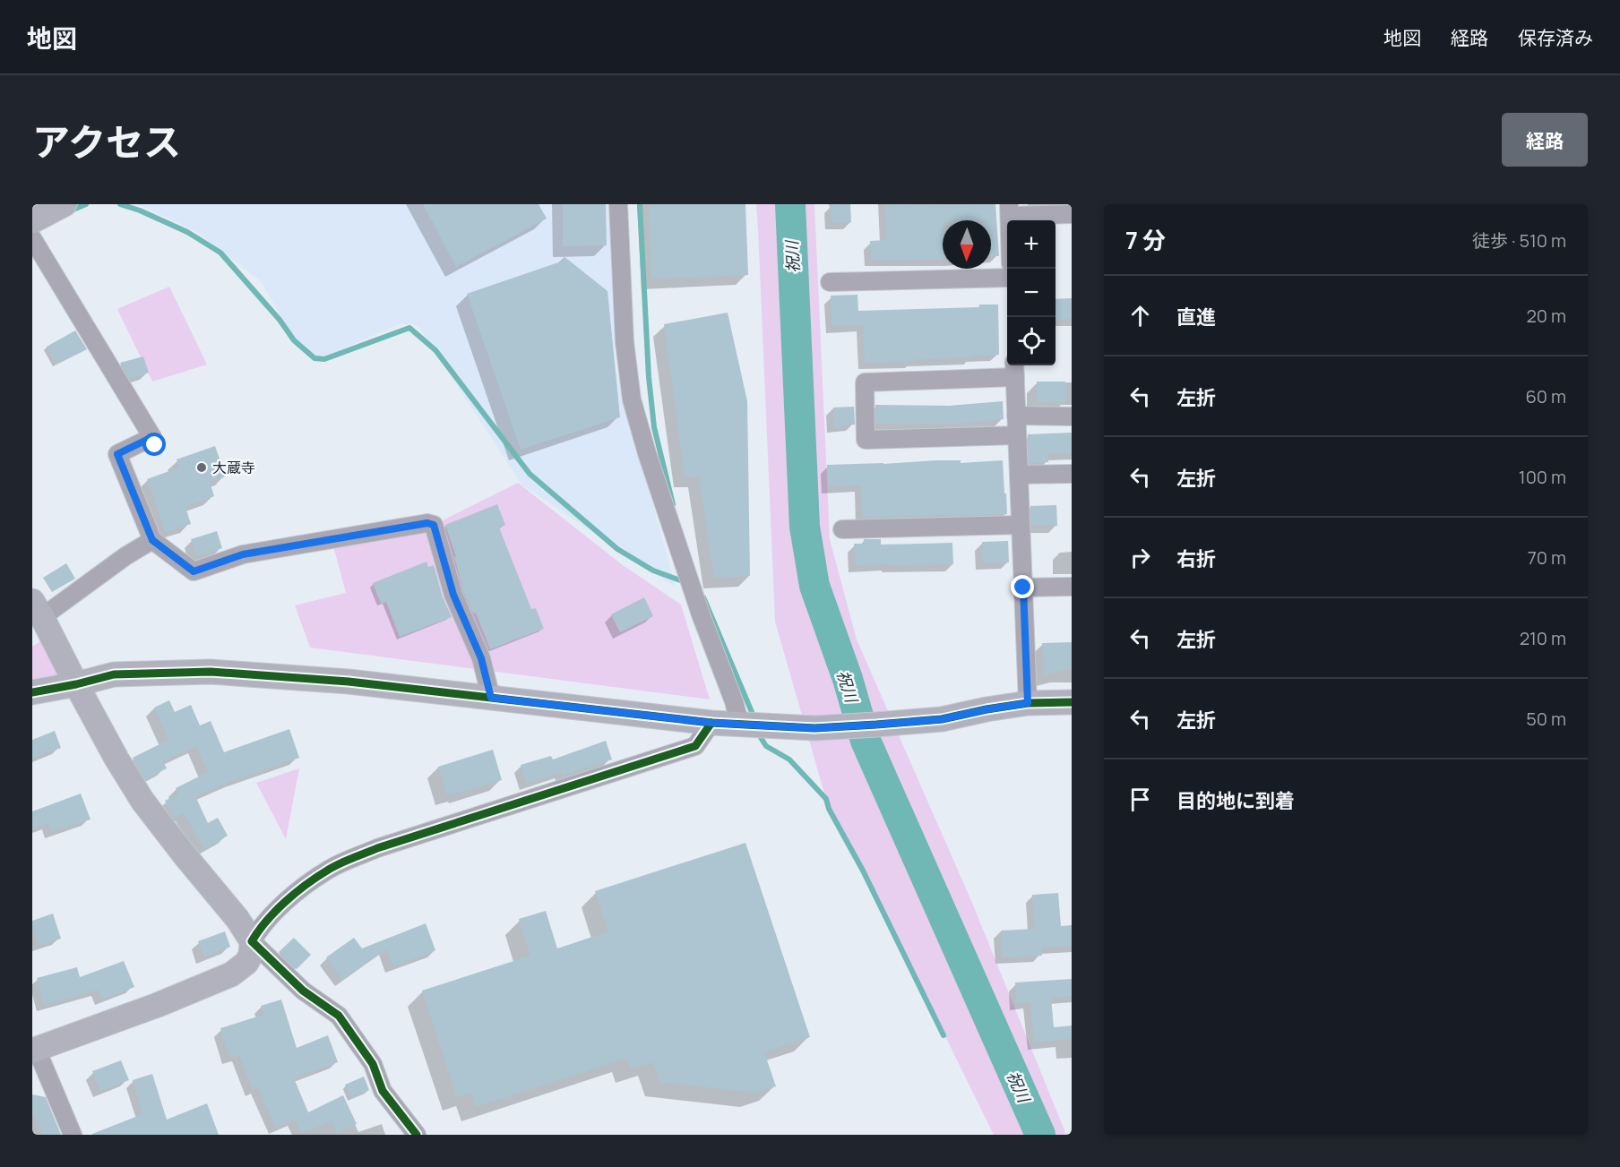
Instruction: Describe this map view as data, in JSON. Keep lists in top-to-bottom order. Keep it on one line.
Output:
{"water":["祝川"],"places":["大蔵寺"],"north":"bottom","page":{"header":"地図","nav":["地図","経路","保存済み"],"title":"アクセス","buttons":"経路","heading":["7 分","徒歩 · 510 m"],"map_buttons":["+","−"],"list":[["直進","20 m"],["左折","60 m"],["左折","100 m"],["右折","70 m"],["左折","210 m"],["左折","50 m"],"目的地に到着"]}}
